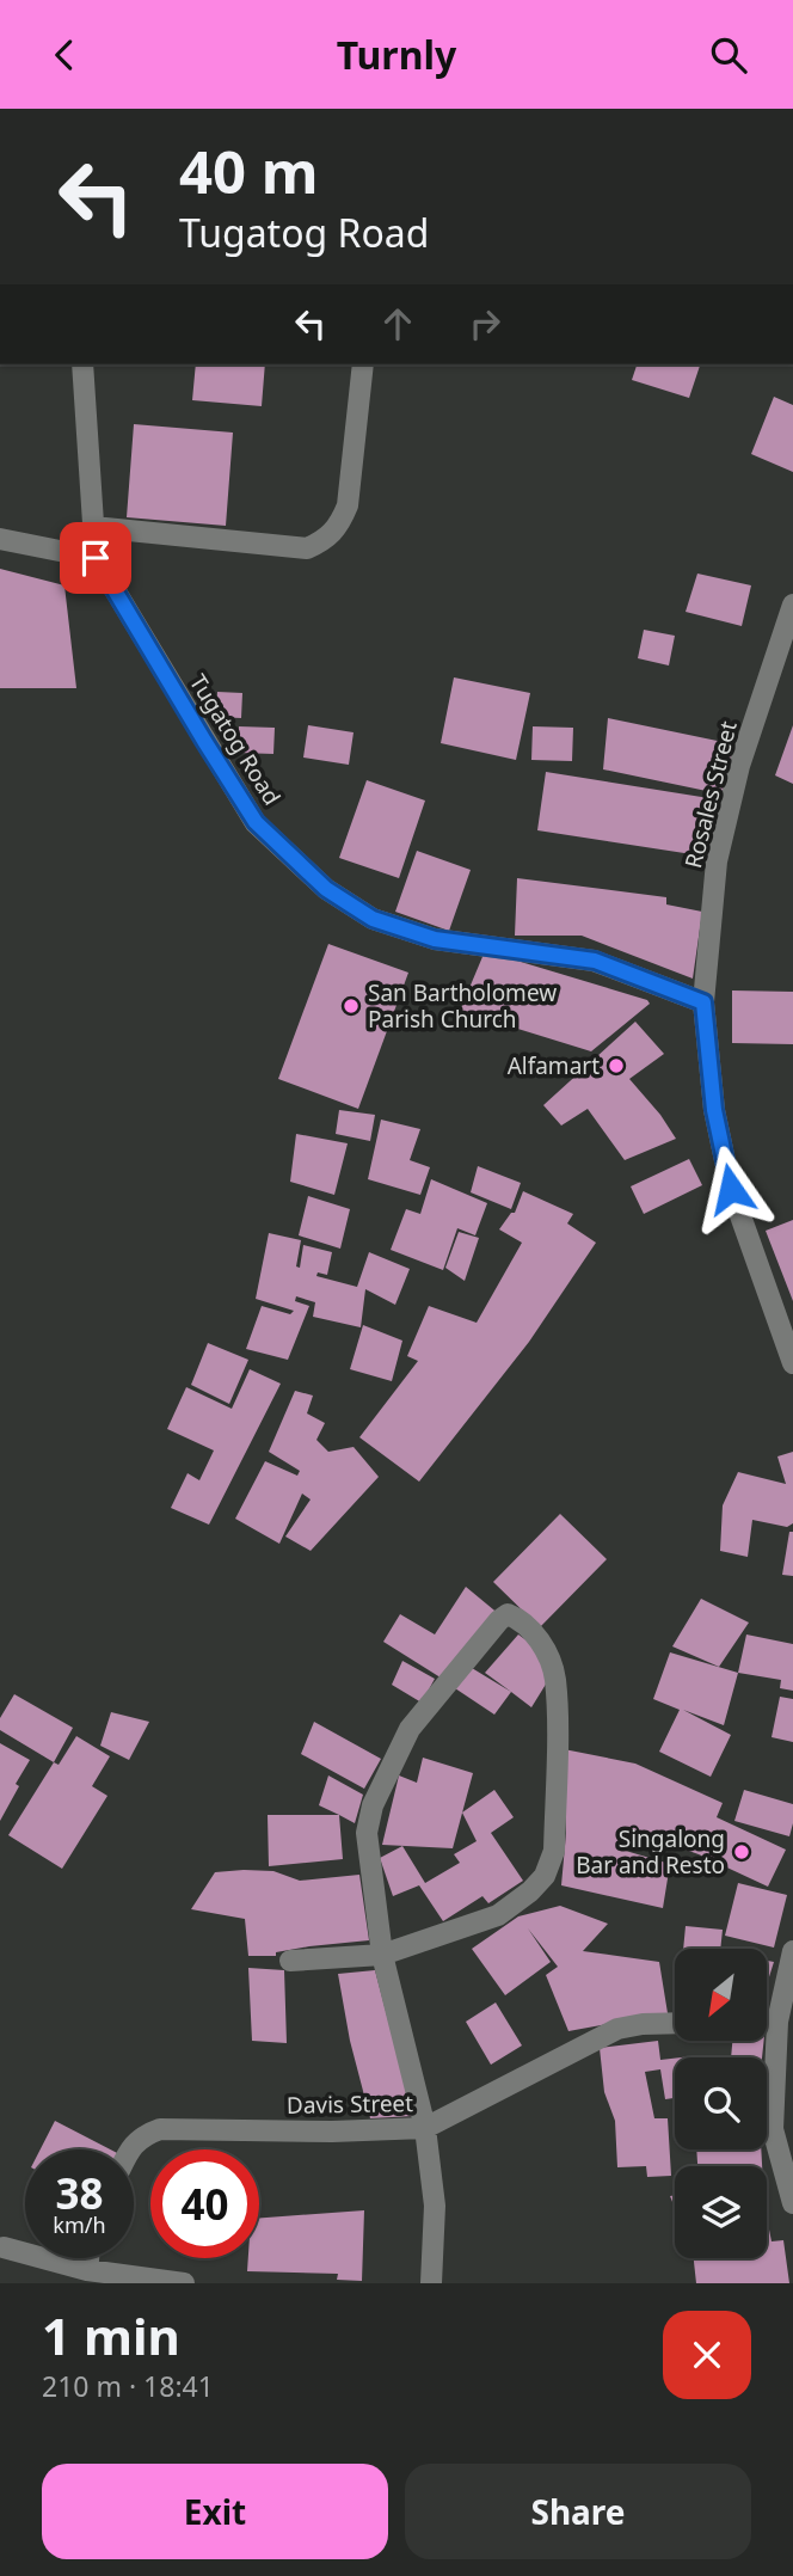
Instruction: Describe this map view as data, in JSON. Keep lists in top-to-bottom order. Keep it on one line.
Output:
{"streets":{"street":["Tugatog Road","Rosales Street","Davis Street"]},"crossings":[["Tugatog Road","Rosales Street"]],"places":["San Bartholomew Parish Church","Alfamart","Singalong Bar and Resto"],"north":"bottom left","page":{"header":"Turnly","turn":["40 m","Tugatog Road"],"speed":"38 km/h","limit":"40","heading":["1 min","210 m · 18:41"],"buttons":["Exit","Share"]}}
